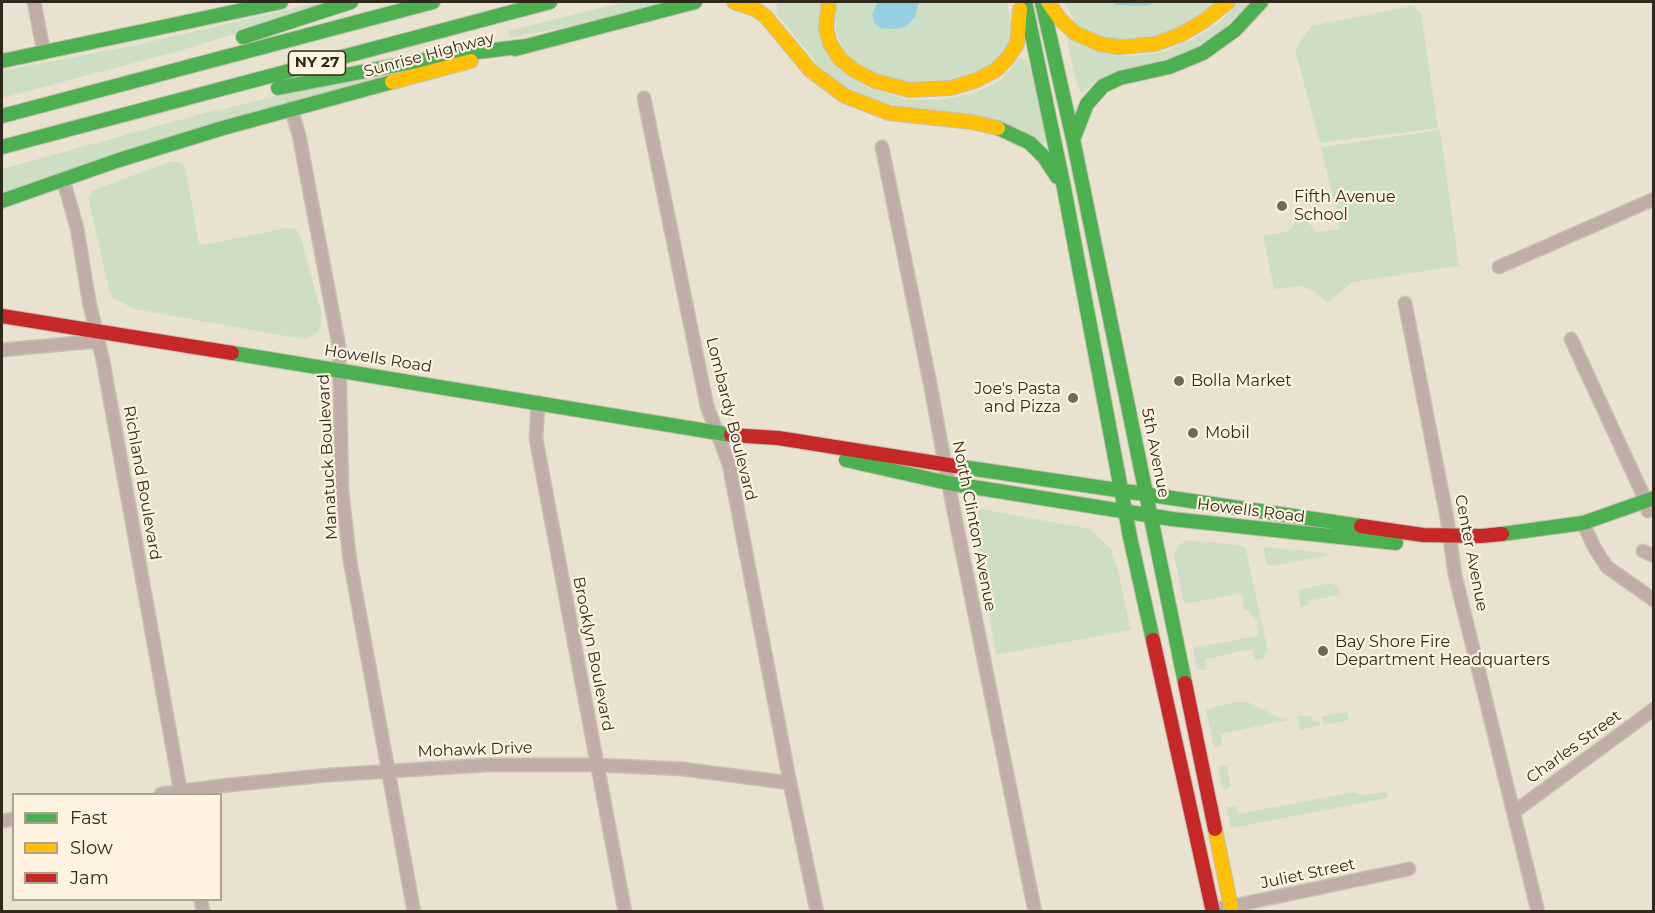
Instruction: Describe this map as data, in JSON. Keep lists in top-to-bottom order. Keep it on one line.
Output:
{"streets":{"main road":["Sunrise Highway","NY 27","Howells Road","5th Avenue"],"street":["Lombardy Boulevard","Manatuck Boulevard","Richland Boulevard","North Clinton Avenue","Center Avenue","Brooklyn Boulevard","Charles Street","Mohawk Drive","Juliet Street"]},"crossings":[["Sunrise Highway","Manatuck Boulevard"],["Sunrise Highway","Richland Boulevard"],["Howells Road","Lombardy Boulevard"],["Howells Road","5th Avenue"],["Howells Road","Manatuck Boulevard"],["Howells Road","Richland Boulevard"],["Howells Road","North Clinton Avenue"],["Howells Road","Center Avenue"],["Howells Road","Brooklyn Boulevard"],["Lombardy Boulevard","Mohawk Drive"],["5th Avenue","Juliet Street"],["Manatuck Boulevard","Mohawk Drive"],["Richland Boulevard","Mohawk Drive"],["Center Avenue","Charles Street"],["Brooklyn Boulevard","Mohawk Drive"]],"places":["Fifth Avenue School","Bolla Market","Joe's Pasta and Pizza","Mobil","Bay Shore Fire Department Headquarters"],"legend":["Fast","Slow","Jam"]}
